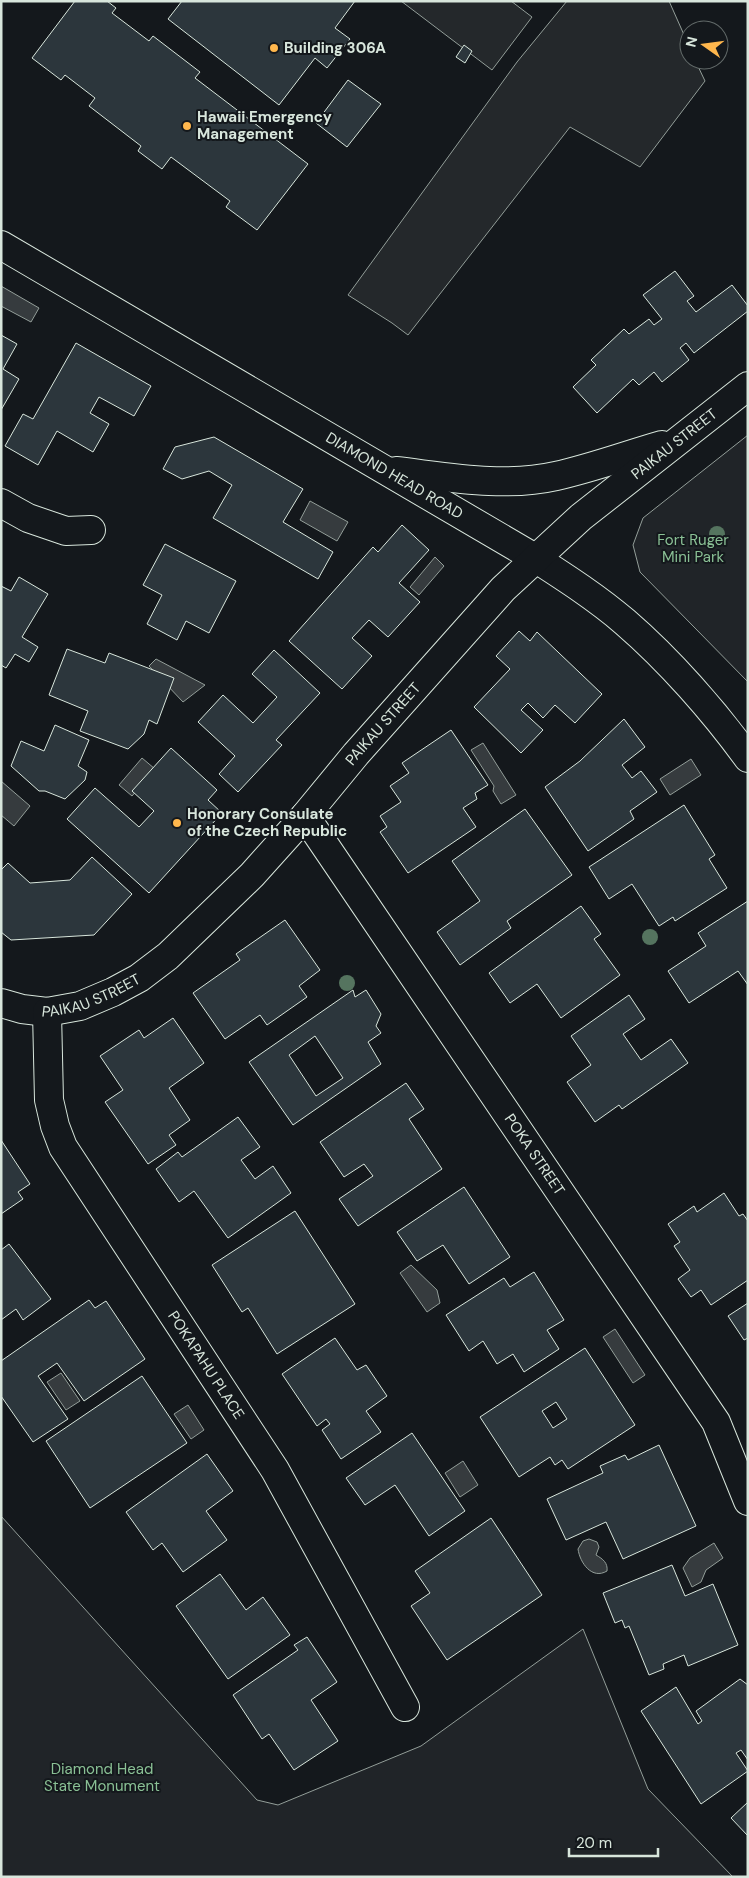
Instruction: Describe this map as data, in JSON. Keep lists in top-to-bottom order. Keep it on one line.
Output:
{"streets":{"street":["PAIKAU STREET","DIAMOND HEAD ROAD","POKA STREET","POKAPAHU PLACE"]},"crossings":[["PAIKAU STREET","DIAMOND HEAD ROAD"],["PAIKAU STREET","POKA STREET"],["PAIKAU STREET","POKAPAHU PLACE"]],"parks":["Fort Ruger Mini Park","Diamond Head State Monument"],"places":["Building 306A","Hawaii Emergency Management","Honorary Consulate of the Czech Republic"],"scale_bar":"20 m","north":"left"}
